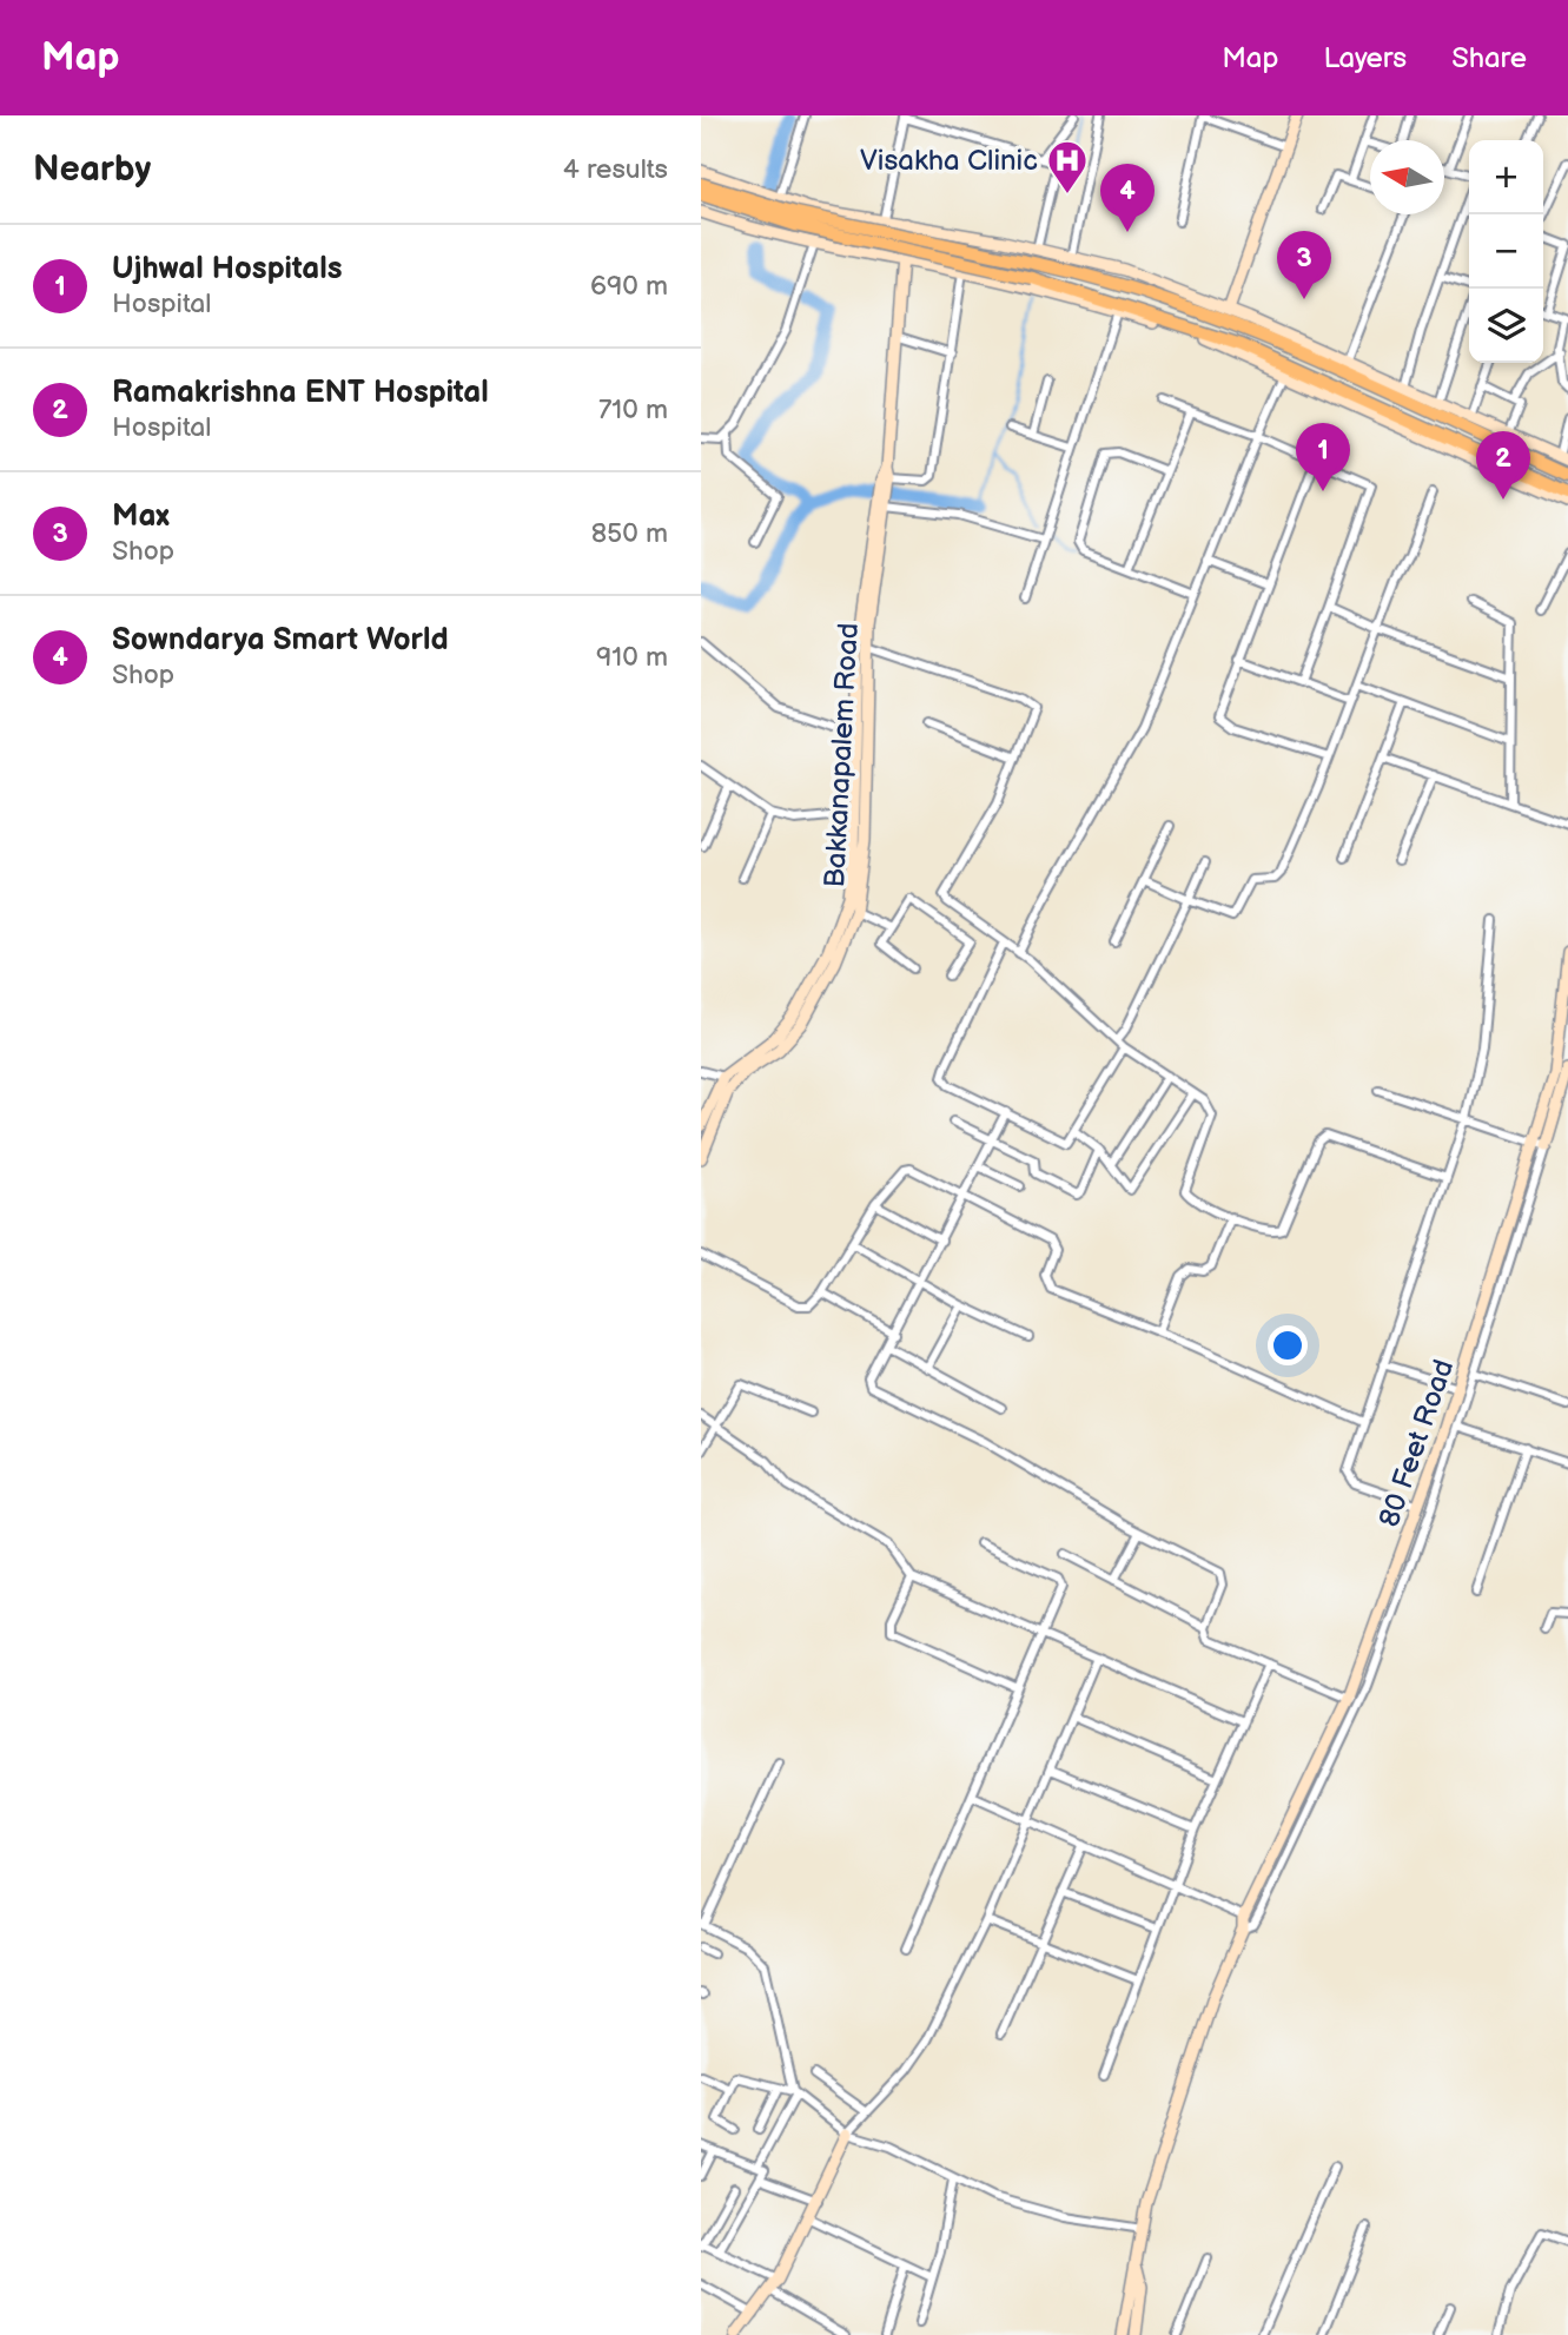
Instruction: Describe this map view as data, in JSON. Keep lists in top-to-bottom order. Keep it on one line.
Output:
{"streets":{"street":["Bakkanapalem Road","80 Feet Road"]},"places":{"hospital":["Visakha Clinic"]},"north":"left","page":{"header":"Map","nav":["Map","Layers","Share"],"heading":["Nearby","4 results"],"map_buttons":["+","−"],"pins":["4","3","1","2"],"list":[{"mark":"1","name":"Ujhwal Hospitals","note":"Hospital","value":"690 m"},{"mark":"2","name":"Ramakrishna ENT Hospital","note":"Hospital","value":"710 m"},{"mark":"3","name":"Max","note":"Shop","value":"850 m"},{"mark":"4","name":"Sowndarya Smart World","note":"Shop","value":"910 m"}]}}
